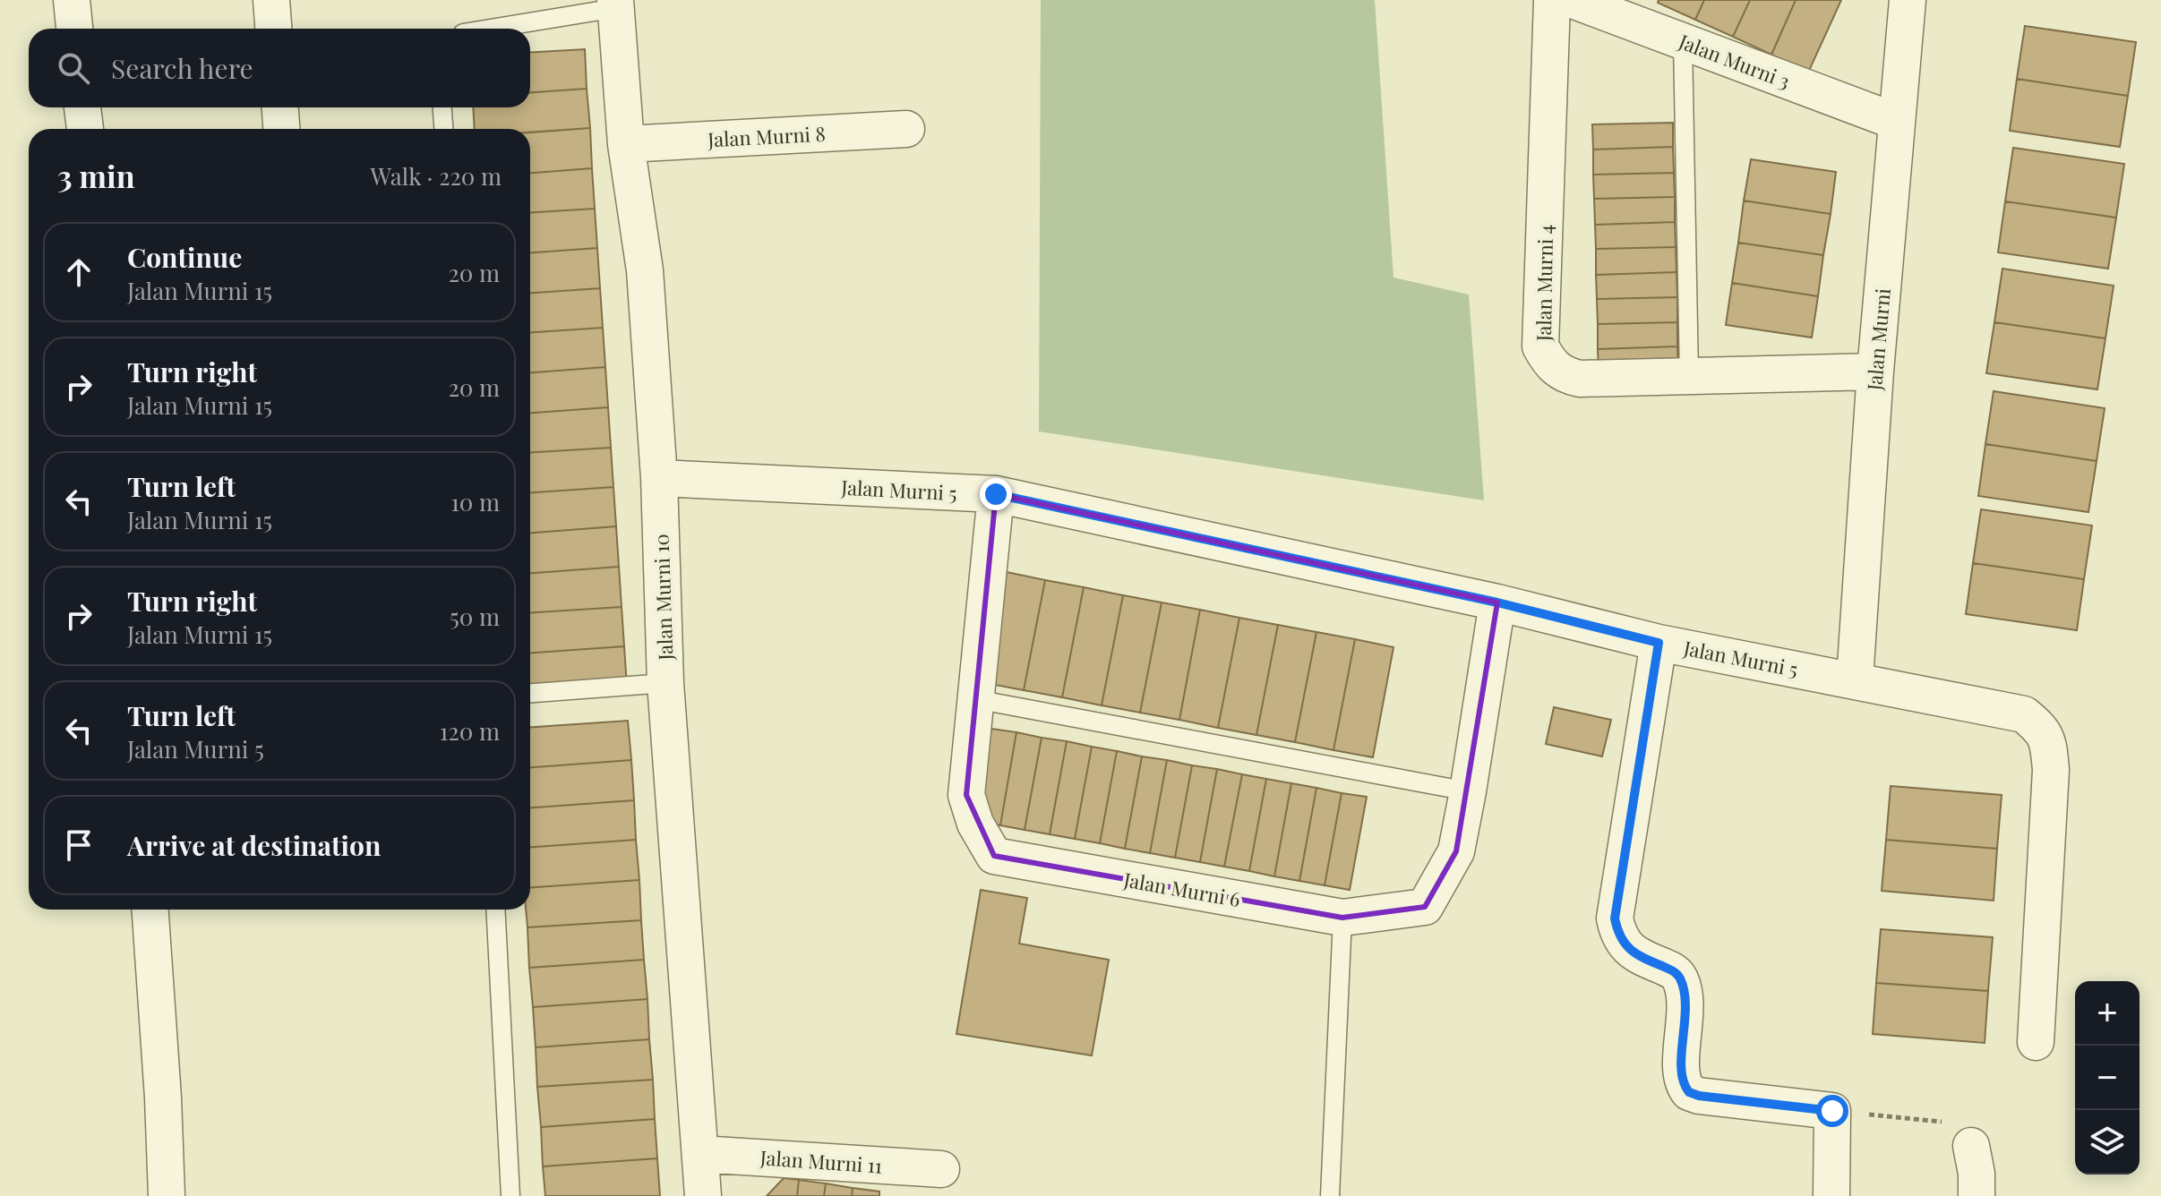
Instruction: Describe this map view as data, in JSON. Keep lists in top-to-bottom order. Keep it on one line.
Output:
{"streets":{"street":["Jalan Murni 3","Jalan Murni 8","Jalan Murni 4","Jalan Murni","Jalan Murni 5","Jalan Murni 10","Jalan Murni 6","Jalan Murni 11"]},"crossings":[["Jalan Murni 3","Jalan Murni"],["Jalan Murni 8","Jalan Murni 10"],["Jalan Murni 4","Jalan Murni"],["Jalan Murni","Jalan Murni 5"],["Jalan Murni 5","Jalan Murni 10"],["Jalan Murni 5","Jalan Murni 6"],["Jalan Murni 10","Jalan Murni 11"]],"page":{"search":"Search here","heading":["3 min","Walk · 220 m"],"list":[["Continue","Jalan Murni 15","20 m"],["Turn right","Jalan Murni 15","20 m"],["Turn left","Jalan Murni 15","10 m"],["Turn right","Jalan Murni 15","50 m"],["Turn left","Jalan Murni 5","120 m"],"Arrive at destination"],"map_buttons":["+","−"]}}
